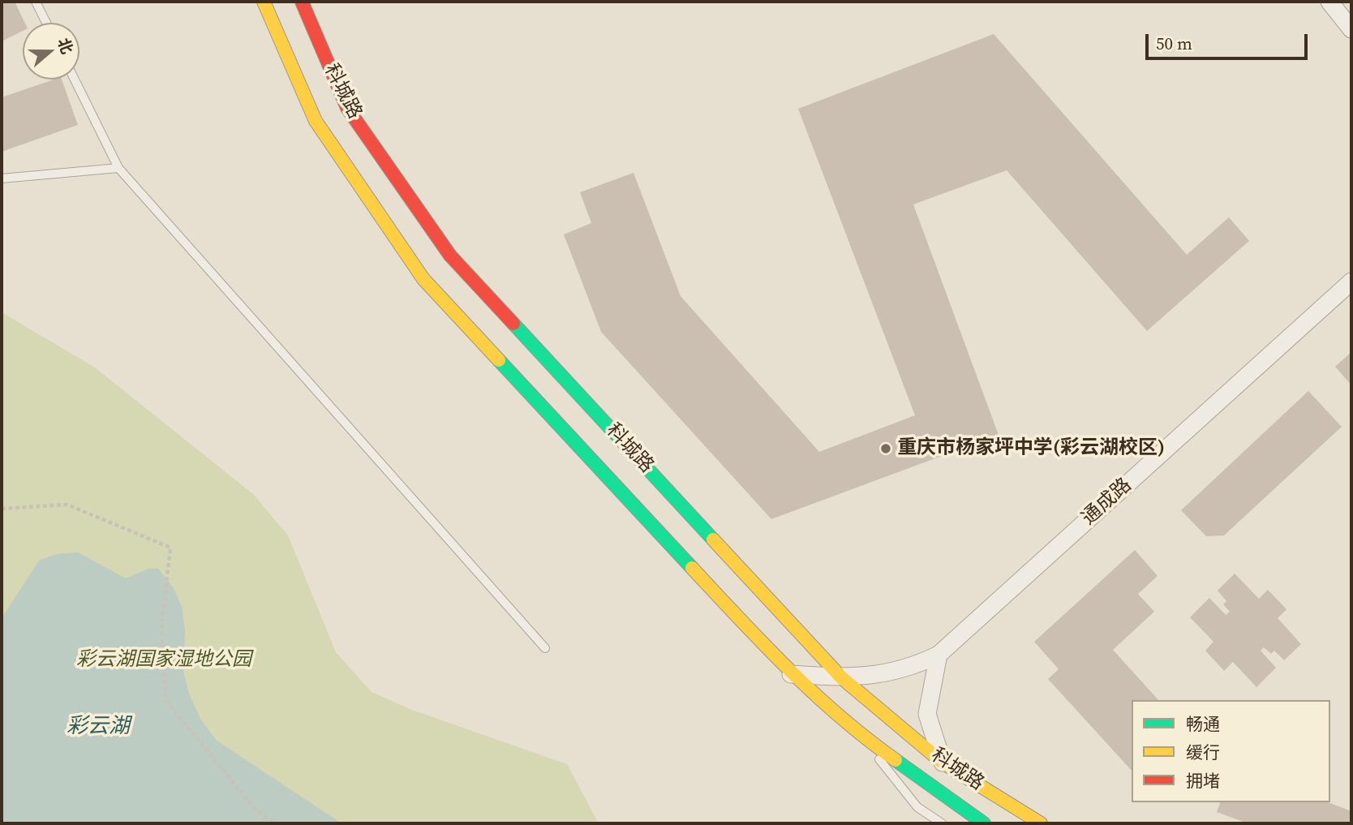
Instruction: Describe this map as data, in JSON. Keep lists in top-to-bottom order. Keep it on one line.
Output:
{"streets":{"main road":["科城路"],"street":["通成路"]},"crossings":[["科城路","通成路"]],"water":["彩云湖"],"parks":["彩云湖国家湿地公园"],"places":["重庆市杨家坪中学(彩云湖校区)"],"legend":["畅通","缓行","拥堵"],"scale_bar":"50 m","north":"right"}
